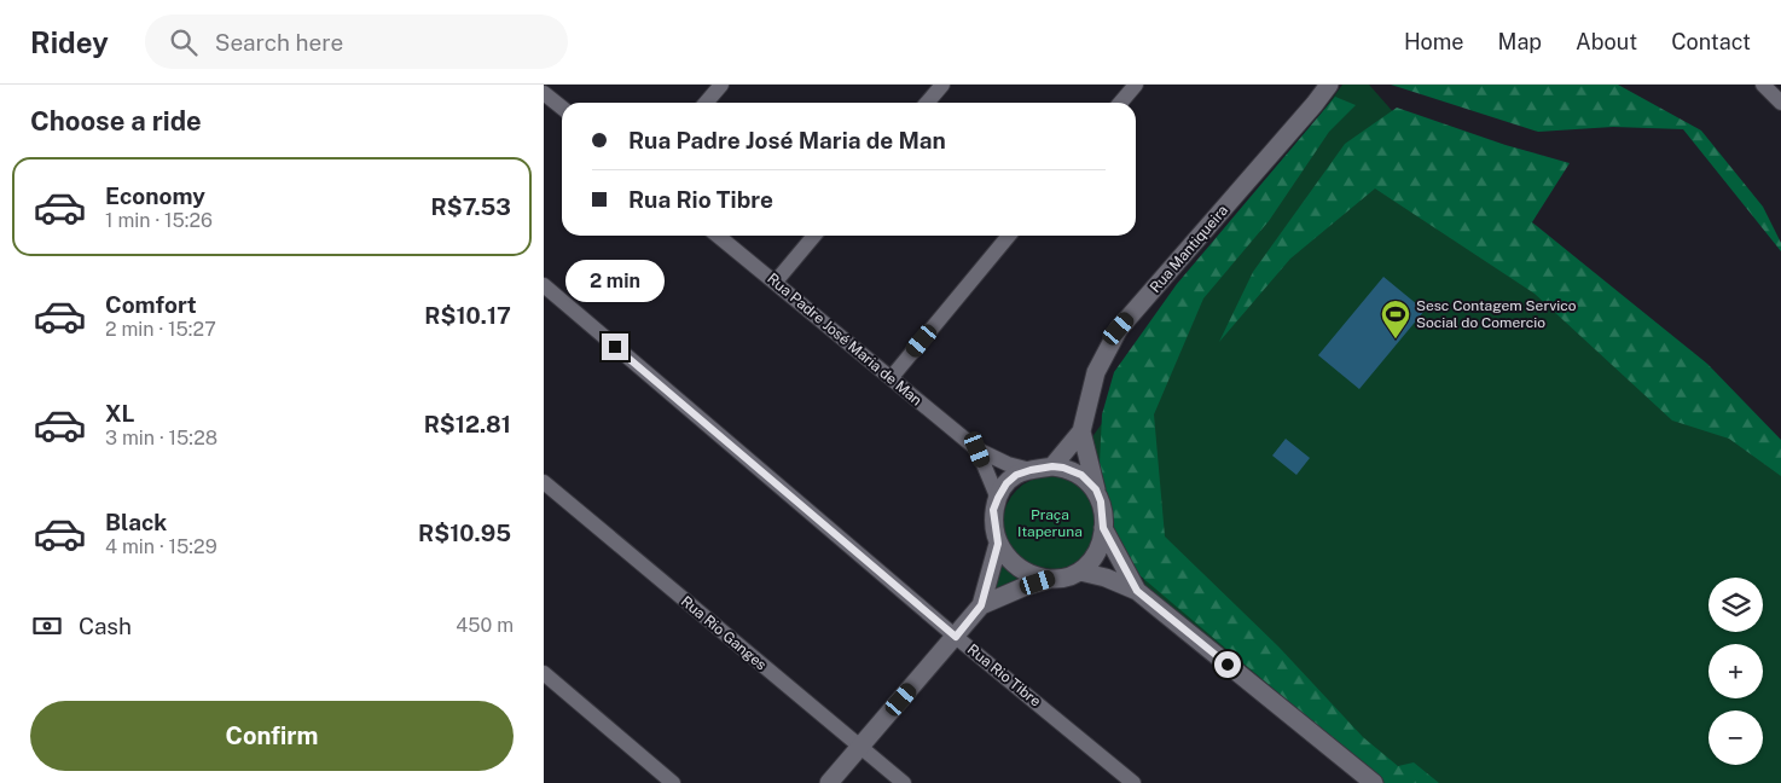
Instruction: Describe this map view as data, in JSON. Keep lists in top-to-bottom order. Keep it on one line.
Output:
{"streets":{"street":["Rua Mantiqueira","Rua Padre José Maria de Man","Rua Rio Ganges","Rua Rio Tibre"]},"crossings":[["Rua Mantiqueira","Rua Padre José Maria de Man"]],"parks":["Praça Itaperuna"],"places":{"sports":["Sesc Contagem Servico Social do Comercio"]},"page":{"header":"Ridey","search":"Search here","nav":["Home","Map","About","Contact"],"heading":"Choose a ride","banner":["Rua Padre José Maria de Man","Rua Rio Tibre"],"list":[{"name":"Economy","note":"1 min · 15:26","value":"R$7.53"},{"name":"Comfort","note":"2 min · 15:27","value":"R$10.17"},{"name":"XL","note":"3 min · 15:28","value":"R$12.81"},{"name":"Black","note":"4 min · 15:29","value":"R$10.95"}],"bubble":"2 min","map_buttons":["+","−"],"pay":["Cash","450 m"],"buttons":"Confirm"}}
